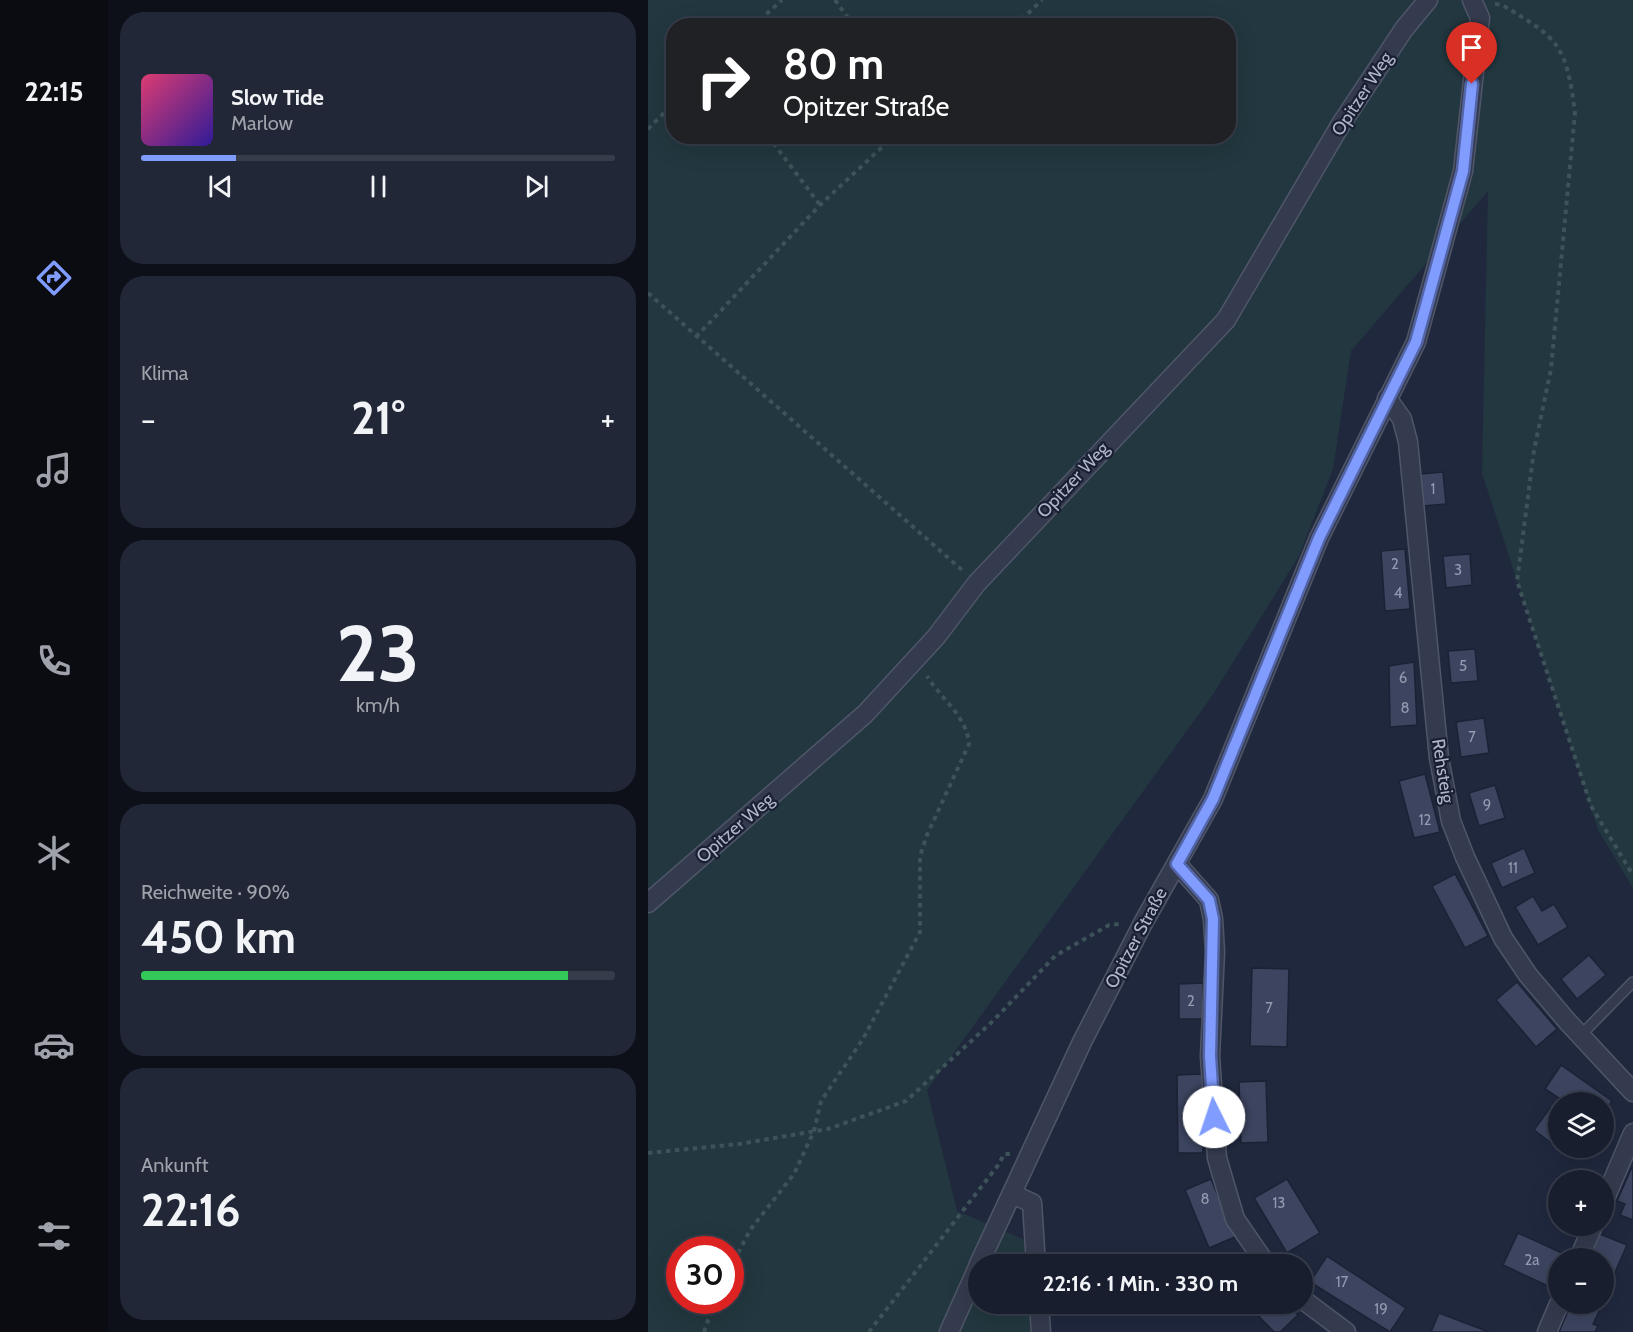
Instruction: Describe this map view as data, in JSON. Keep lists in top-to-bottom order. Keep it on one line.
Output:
{"streets":{"street":["Opitzer Weg","Rehsteig","Opitzer Straße"]},"crossings":[["Rehsteig","Opitzer Straße"]],"house_numbers":["1","2","3","4","5","6","8","7","9","12","11","2","7","8","13","2a","17","19"],"page":{"tabs":"22:15","turn":["80 m","Opitzer Straße"],"song":["Slow Tide","Marlow"],"tile":["Klima",["23","km/h"],["Reichweite · 90%","450 km"],["Ankunft","22:16"]],"heat":["−","21°","+"],"map_buttons":["+","−"],"limit":"30","trip":"22:16 · 1 Min. · 330 m"}}
